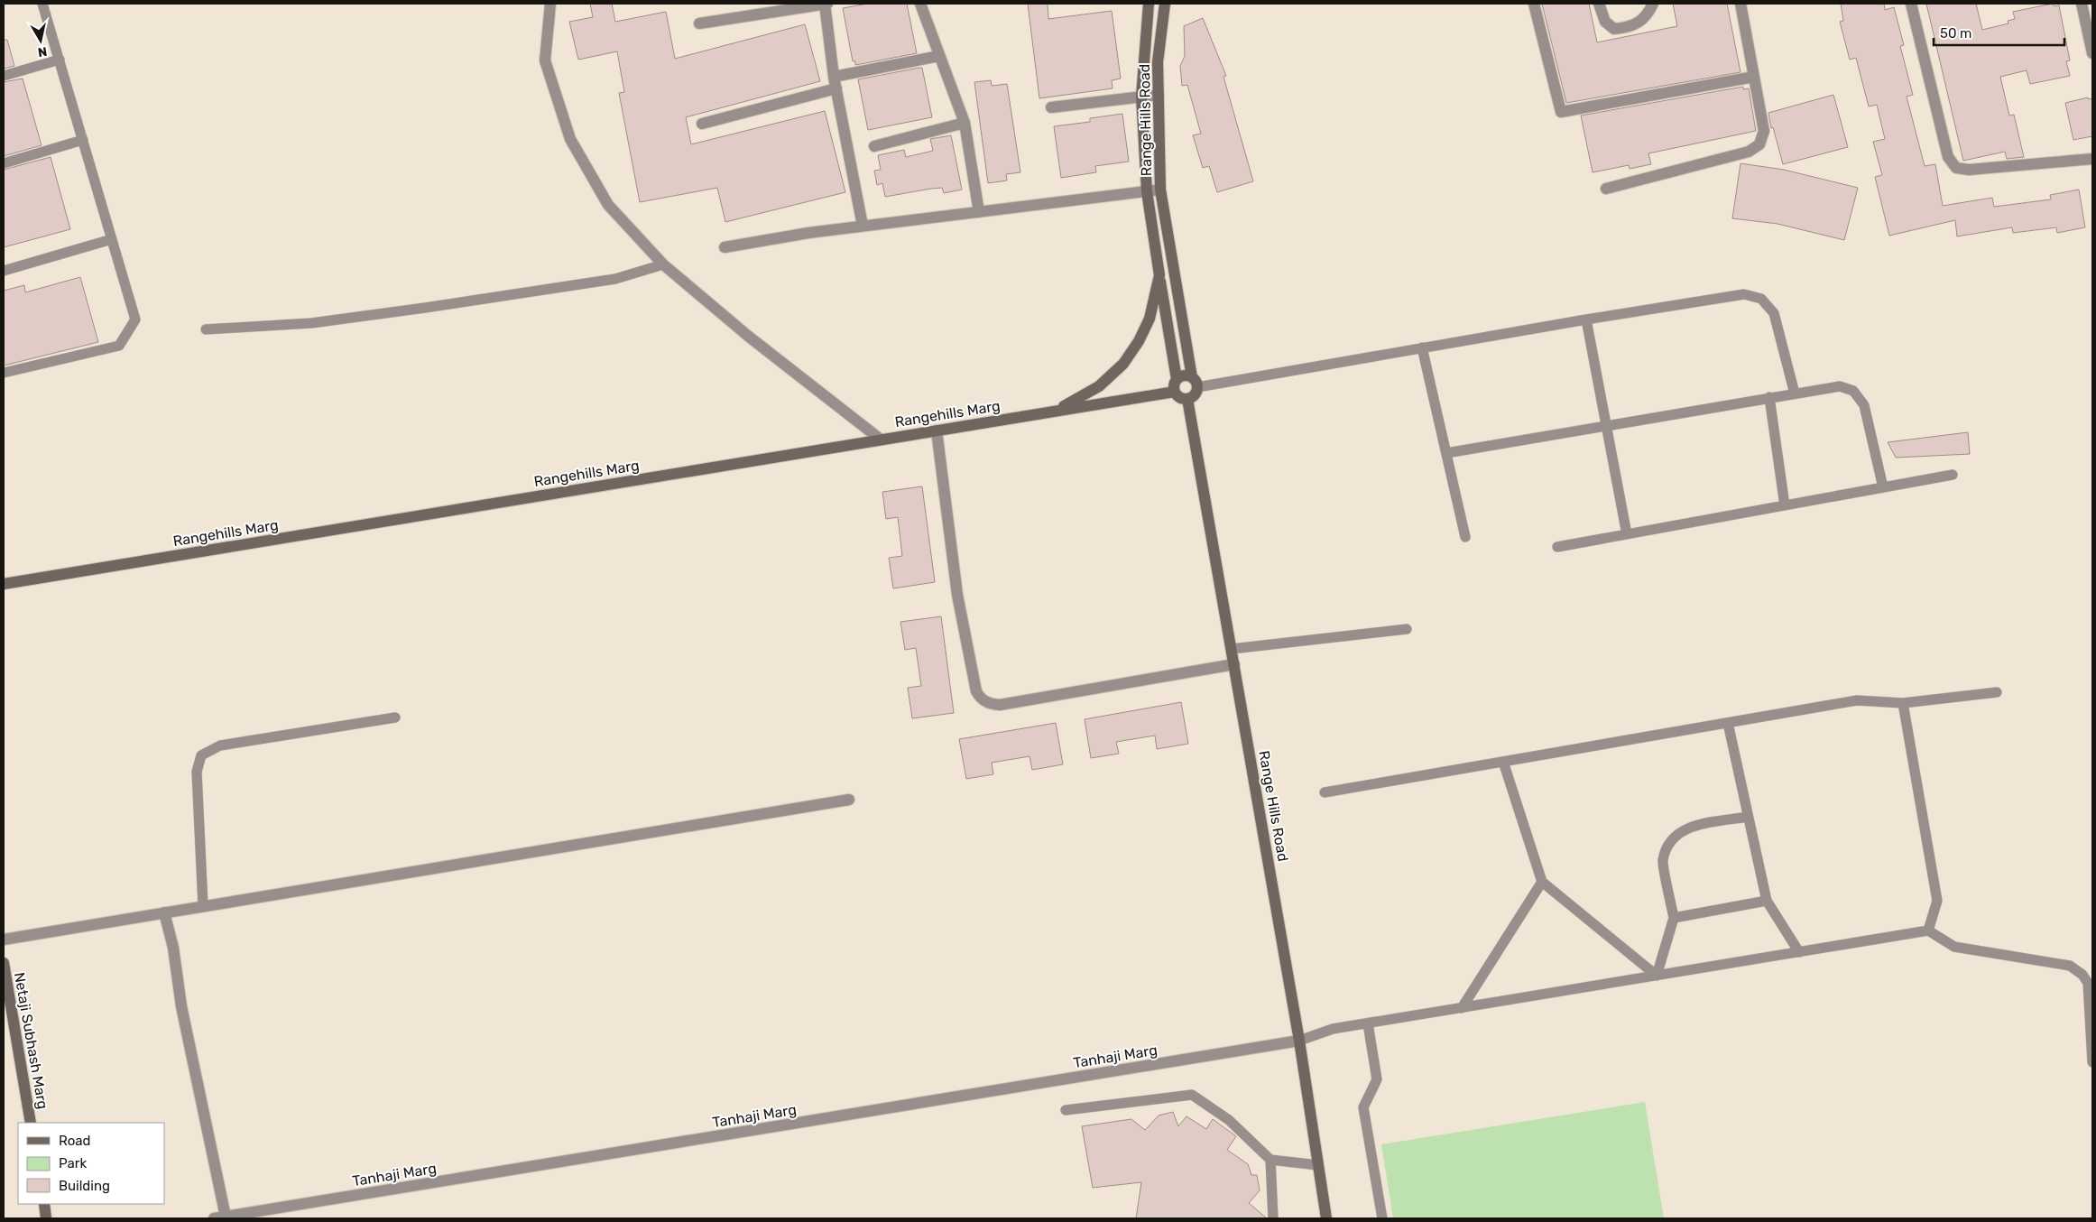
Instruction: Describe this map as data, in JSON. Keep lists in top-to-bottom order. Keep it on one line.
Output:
{"streets":{"main road":["Range Hills Road","Rangehills Marg","Netaji Subhash Marg"],"street":["Tanhaji Marg"]},"crossings":[["Range Hills Road","Rangehills Marg"],["Range Hills Road","Tanhaji Marg"]],"legend":["Road","Park","Building"],"scale_bar":"50 m","north":"bottom"}
